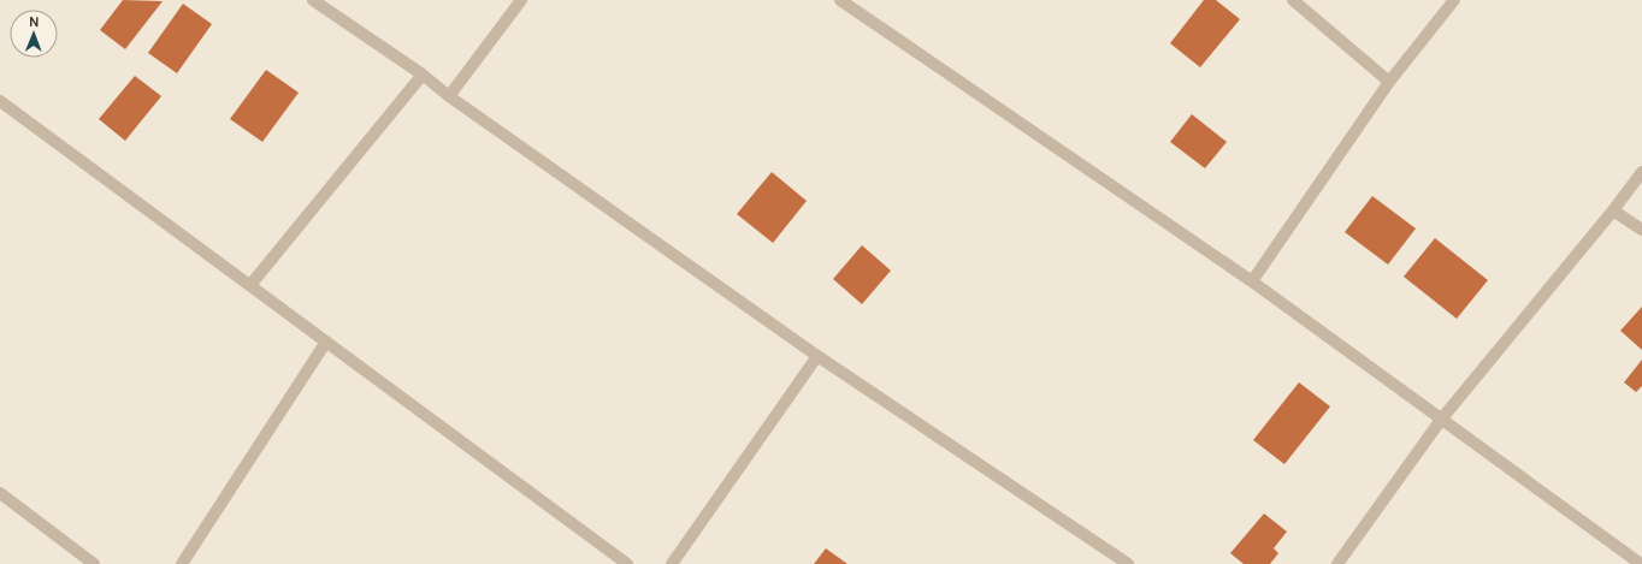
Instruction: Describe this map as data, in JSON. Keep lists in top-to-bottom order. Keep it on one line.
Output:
{"north":"top"}
